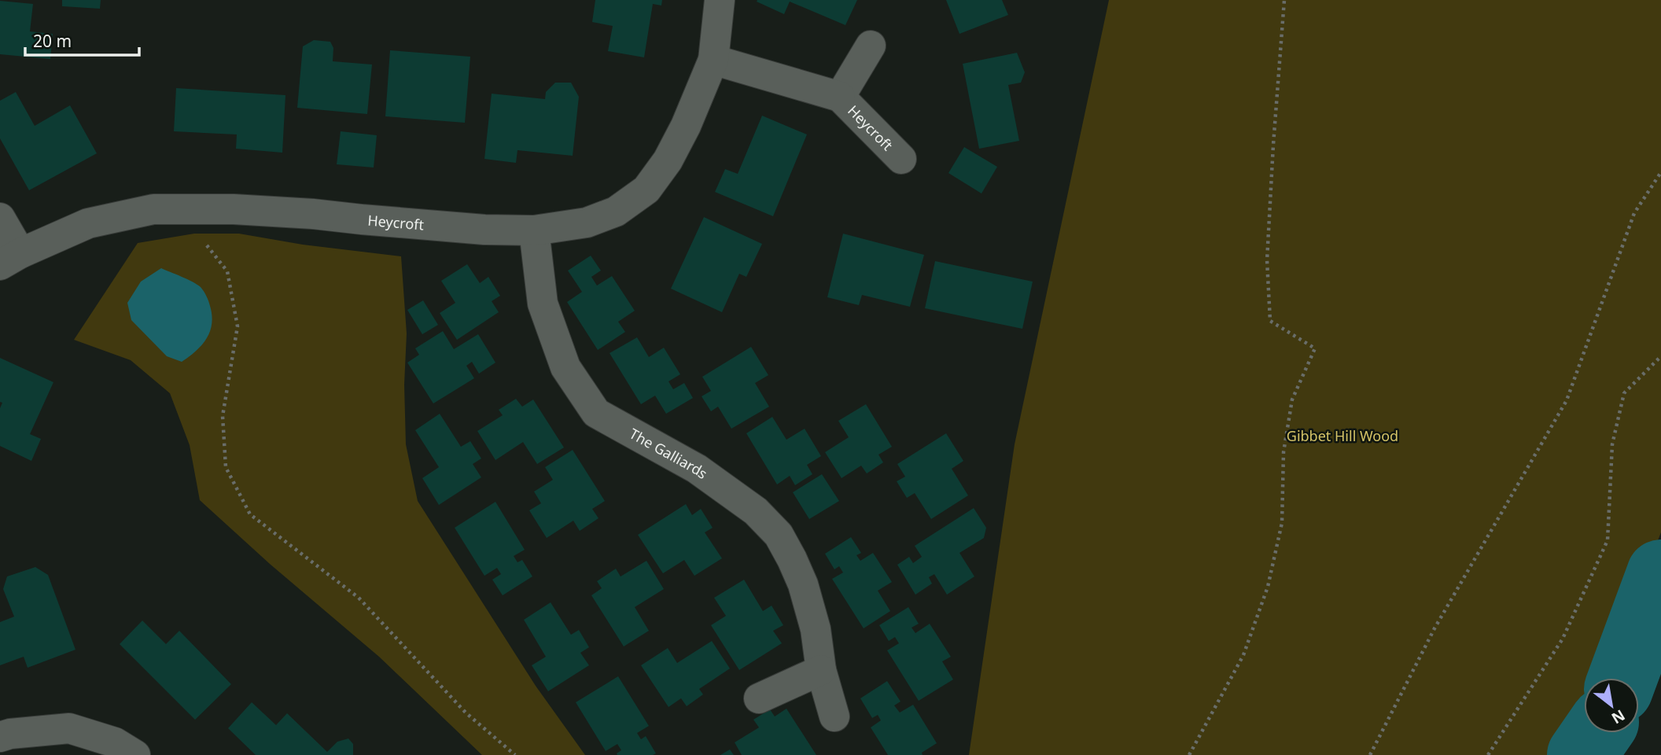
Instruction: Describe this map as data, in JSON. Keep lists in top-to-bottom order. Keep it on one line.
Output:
{"streets":{"street":["Heycroft","The Galliards"]},"crossings":[["Heycroft","The Galliards"]],"parks":["Gibbet Hill Wood"],"scale_bar":"20 m","north":"bottom right"}
